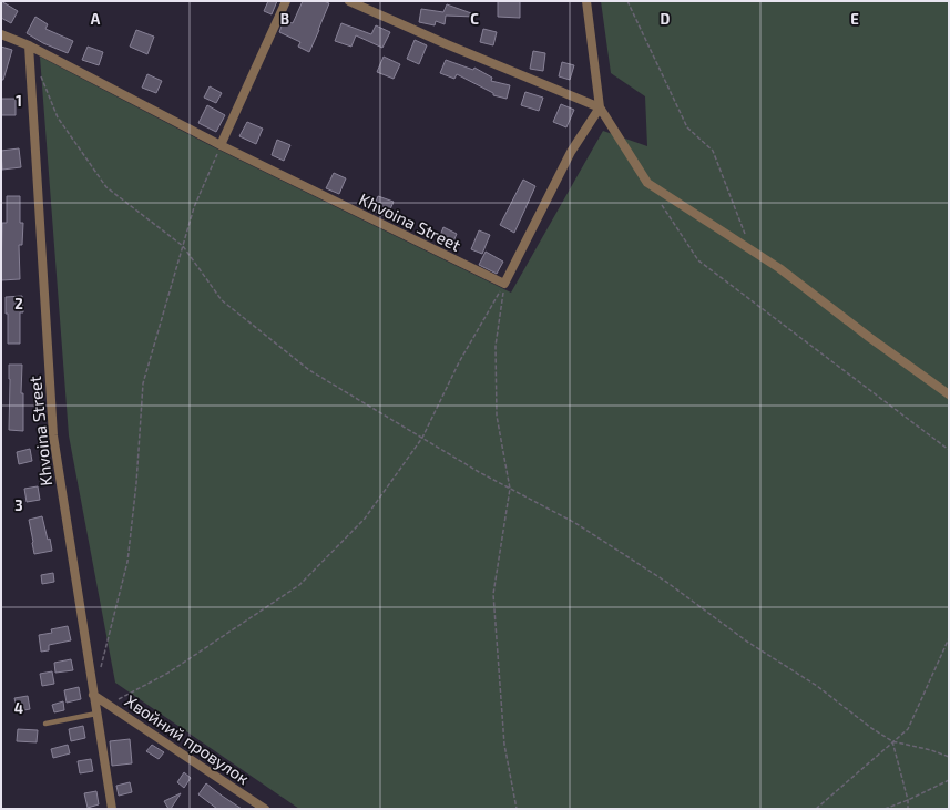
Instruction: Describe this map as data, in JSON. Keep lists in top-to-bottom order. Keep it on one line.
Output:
{"streets":{"street":["Khvoina Street","Хвойний провулок"]},"crossings":[["Khvoina Street","Хвойний провулок"]],"grid":{"columns":["A","B","C","D","E"],"rows":["1","2","3","4"]}}
